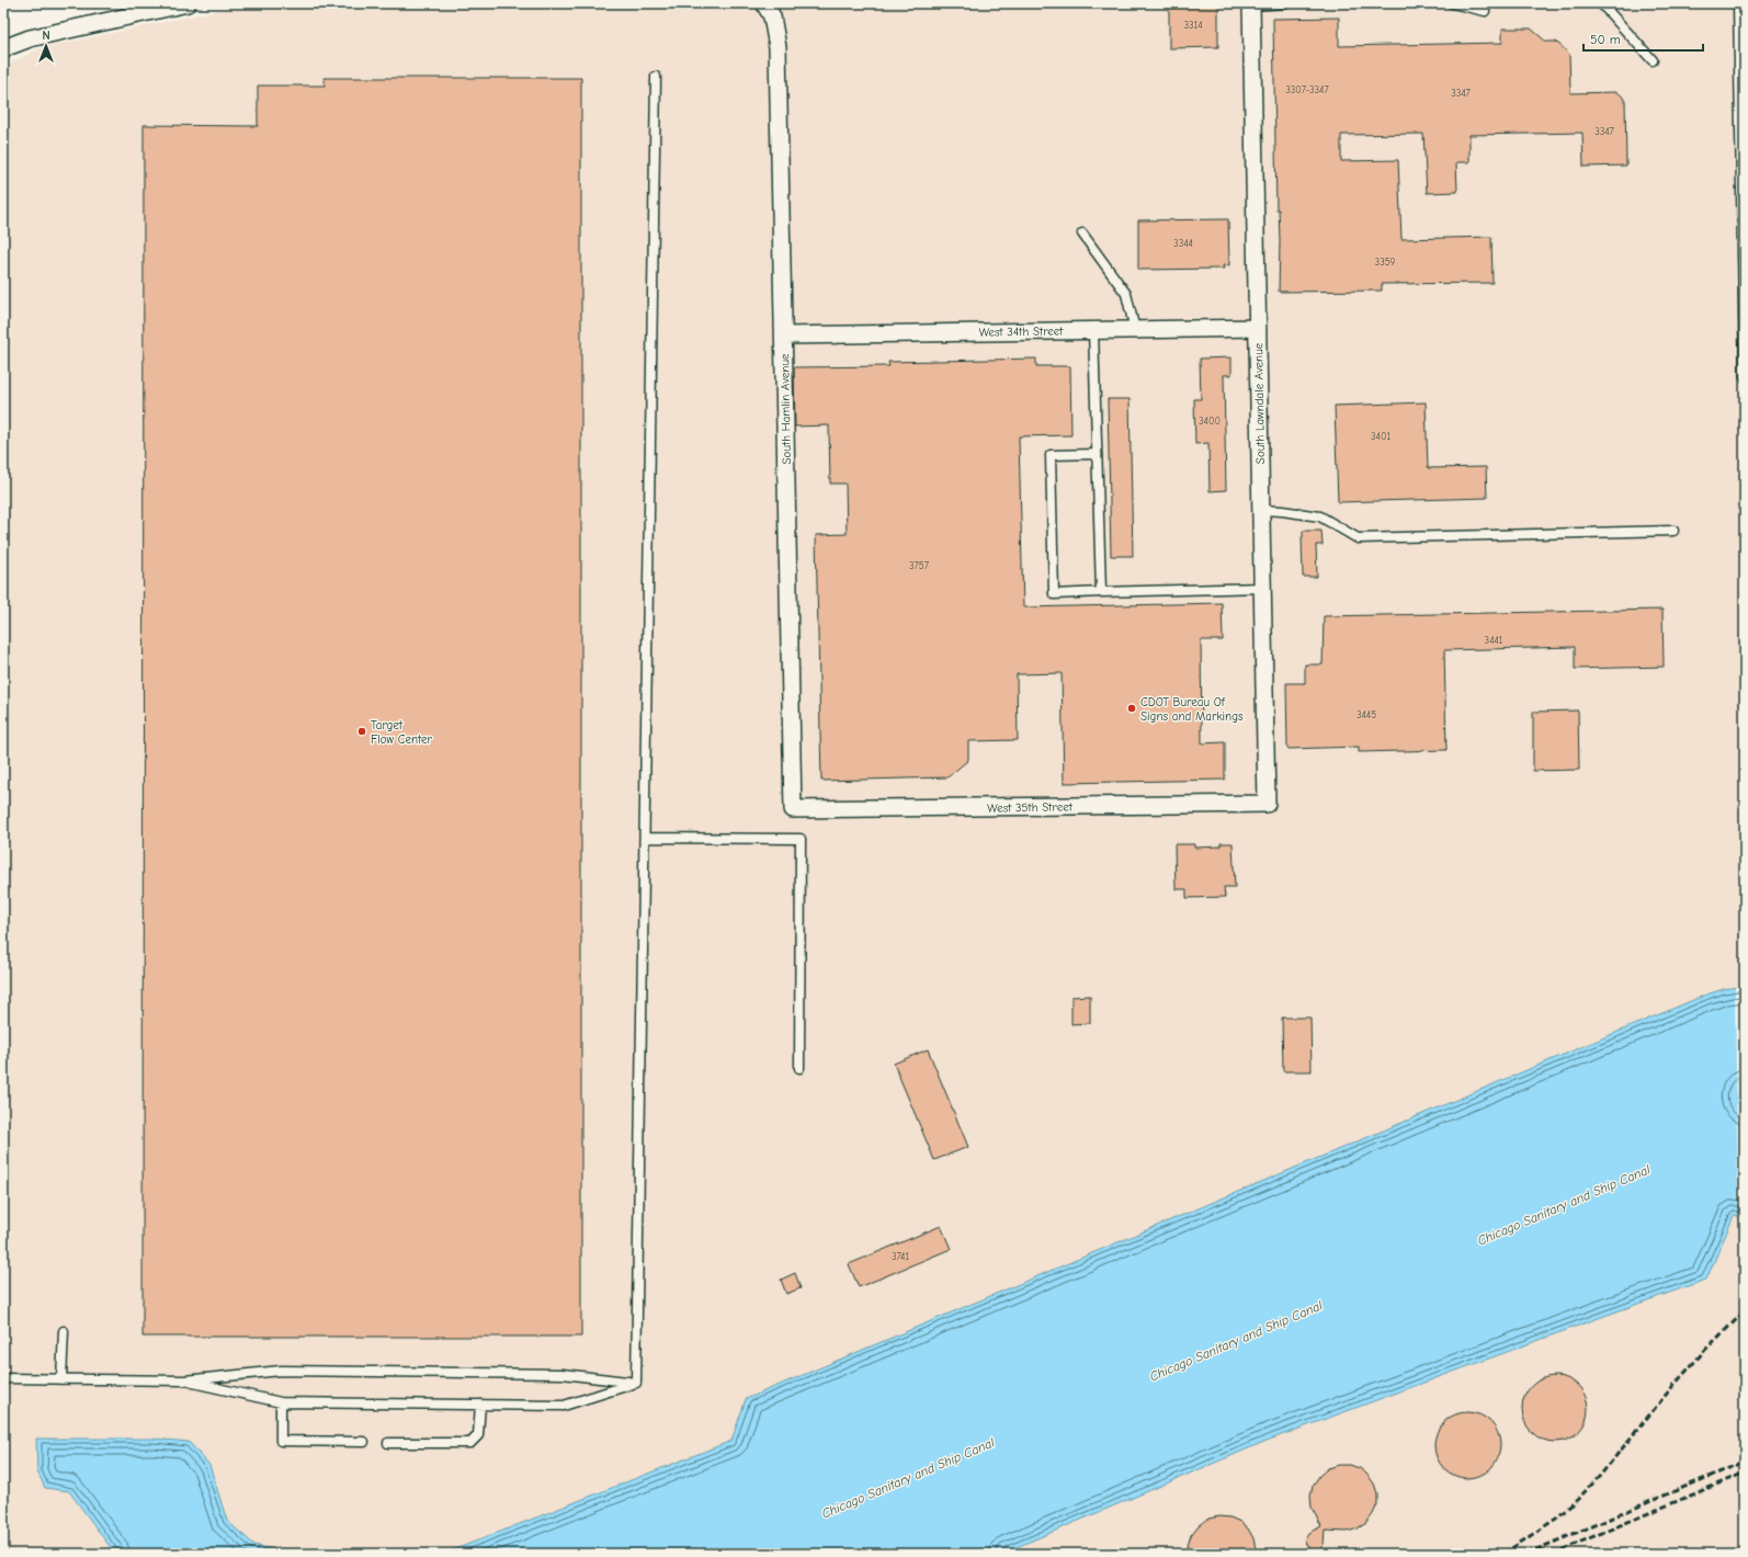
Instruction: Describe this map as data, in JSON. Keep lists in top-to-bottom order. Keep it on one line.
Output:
{"streets":{"street":["West 34th Street","South Lawndale Avenue","South Hamlin Avenue","West 35th Street"]},"crossings":[["West 34th Street","South Lawndale Avenue"],["West 34th Street","South Hamlin Avenue"],["South Lawndale Avenue","West 35th Street"],["South Hamlin Avenue","West 35th Street"]],"water":["Chicago Sanitary and Ship Canal"],"places":["CDOT Bureau Of Signs and Markings","Target Flow Center"],"house_numbers":["3314","3307-3347","3347","3347","3344","3359","3400","3401","3757","3441","3445","3741"],"scale_bar":"50 m","north":"top"}
